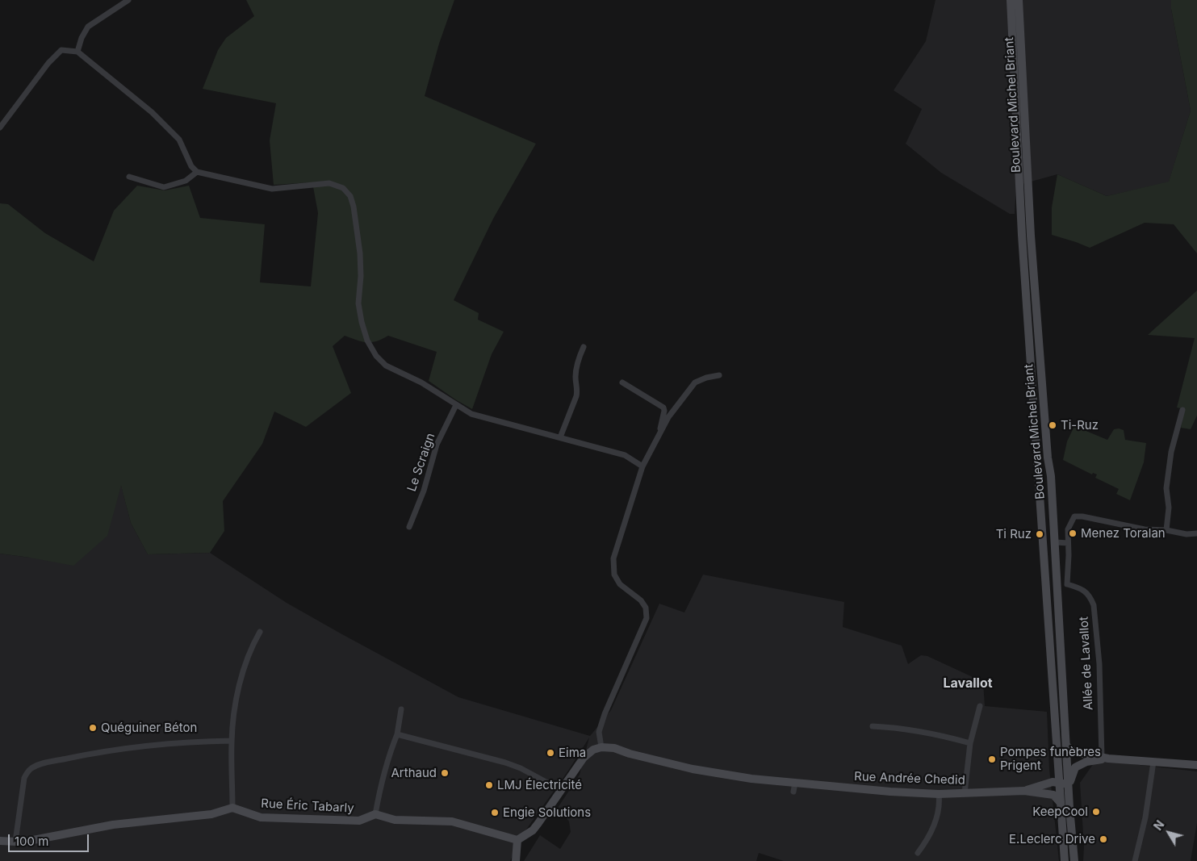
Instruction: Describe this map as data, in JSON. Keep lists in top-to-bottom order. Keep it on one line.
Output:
{"streets":{"main road":["Boulevard Michel Briant","Rue Andrée Chedid","Rue Éric Tabarly"],"street":["Le Scraign","Allée de Lavallot"]},"districts":["Lavallot"],"places":["Ti-Ruz","Menez Toralan","Ti Ruz","Quéguiner Béton","Eima","Pompes funèbres Prigent","Arthaud","LMJ Électricité","KeepCool","Engie Solutions","E.Leclerc Drive"],"scale_bar":"100 m","north":"top left"}
